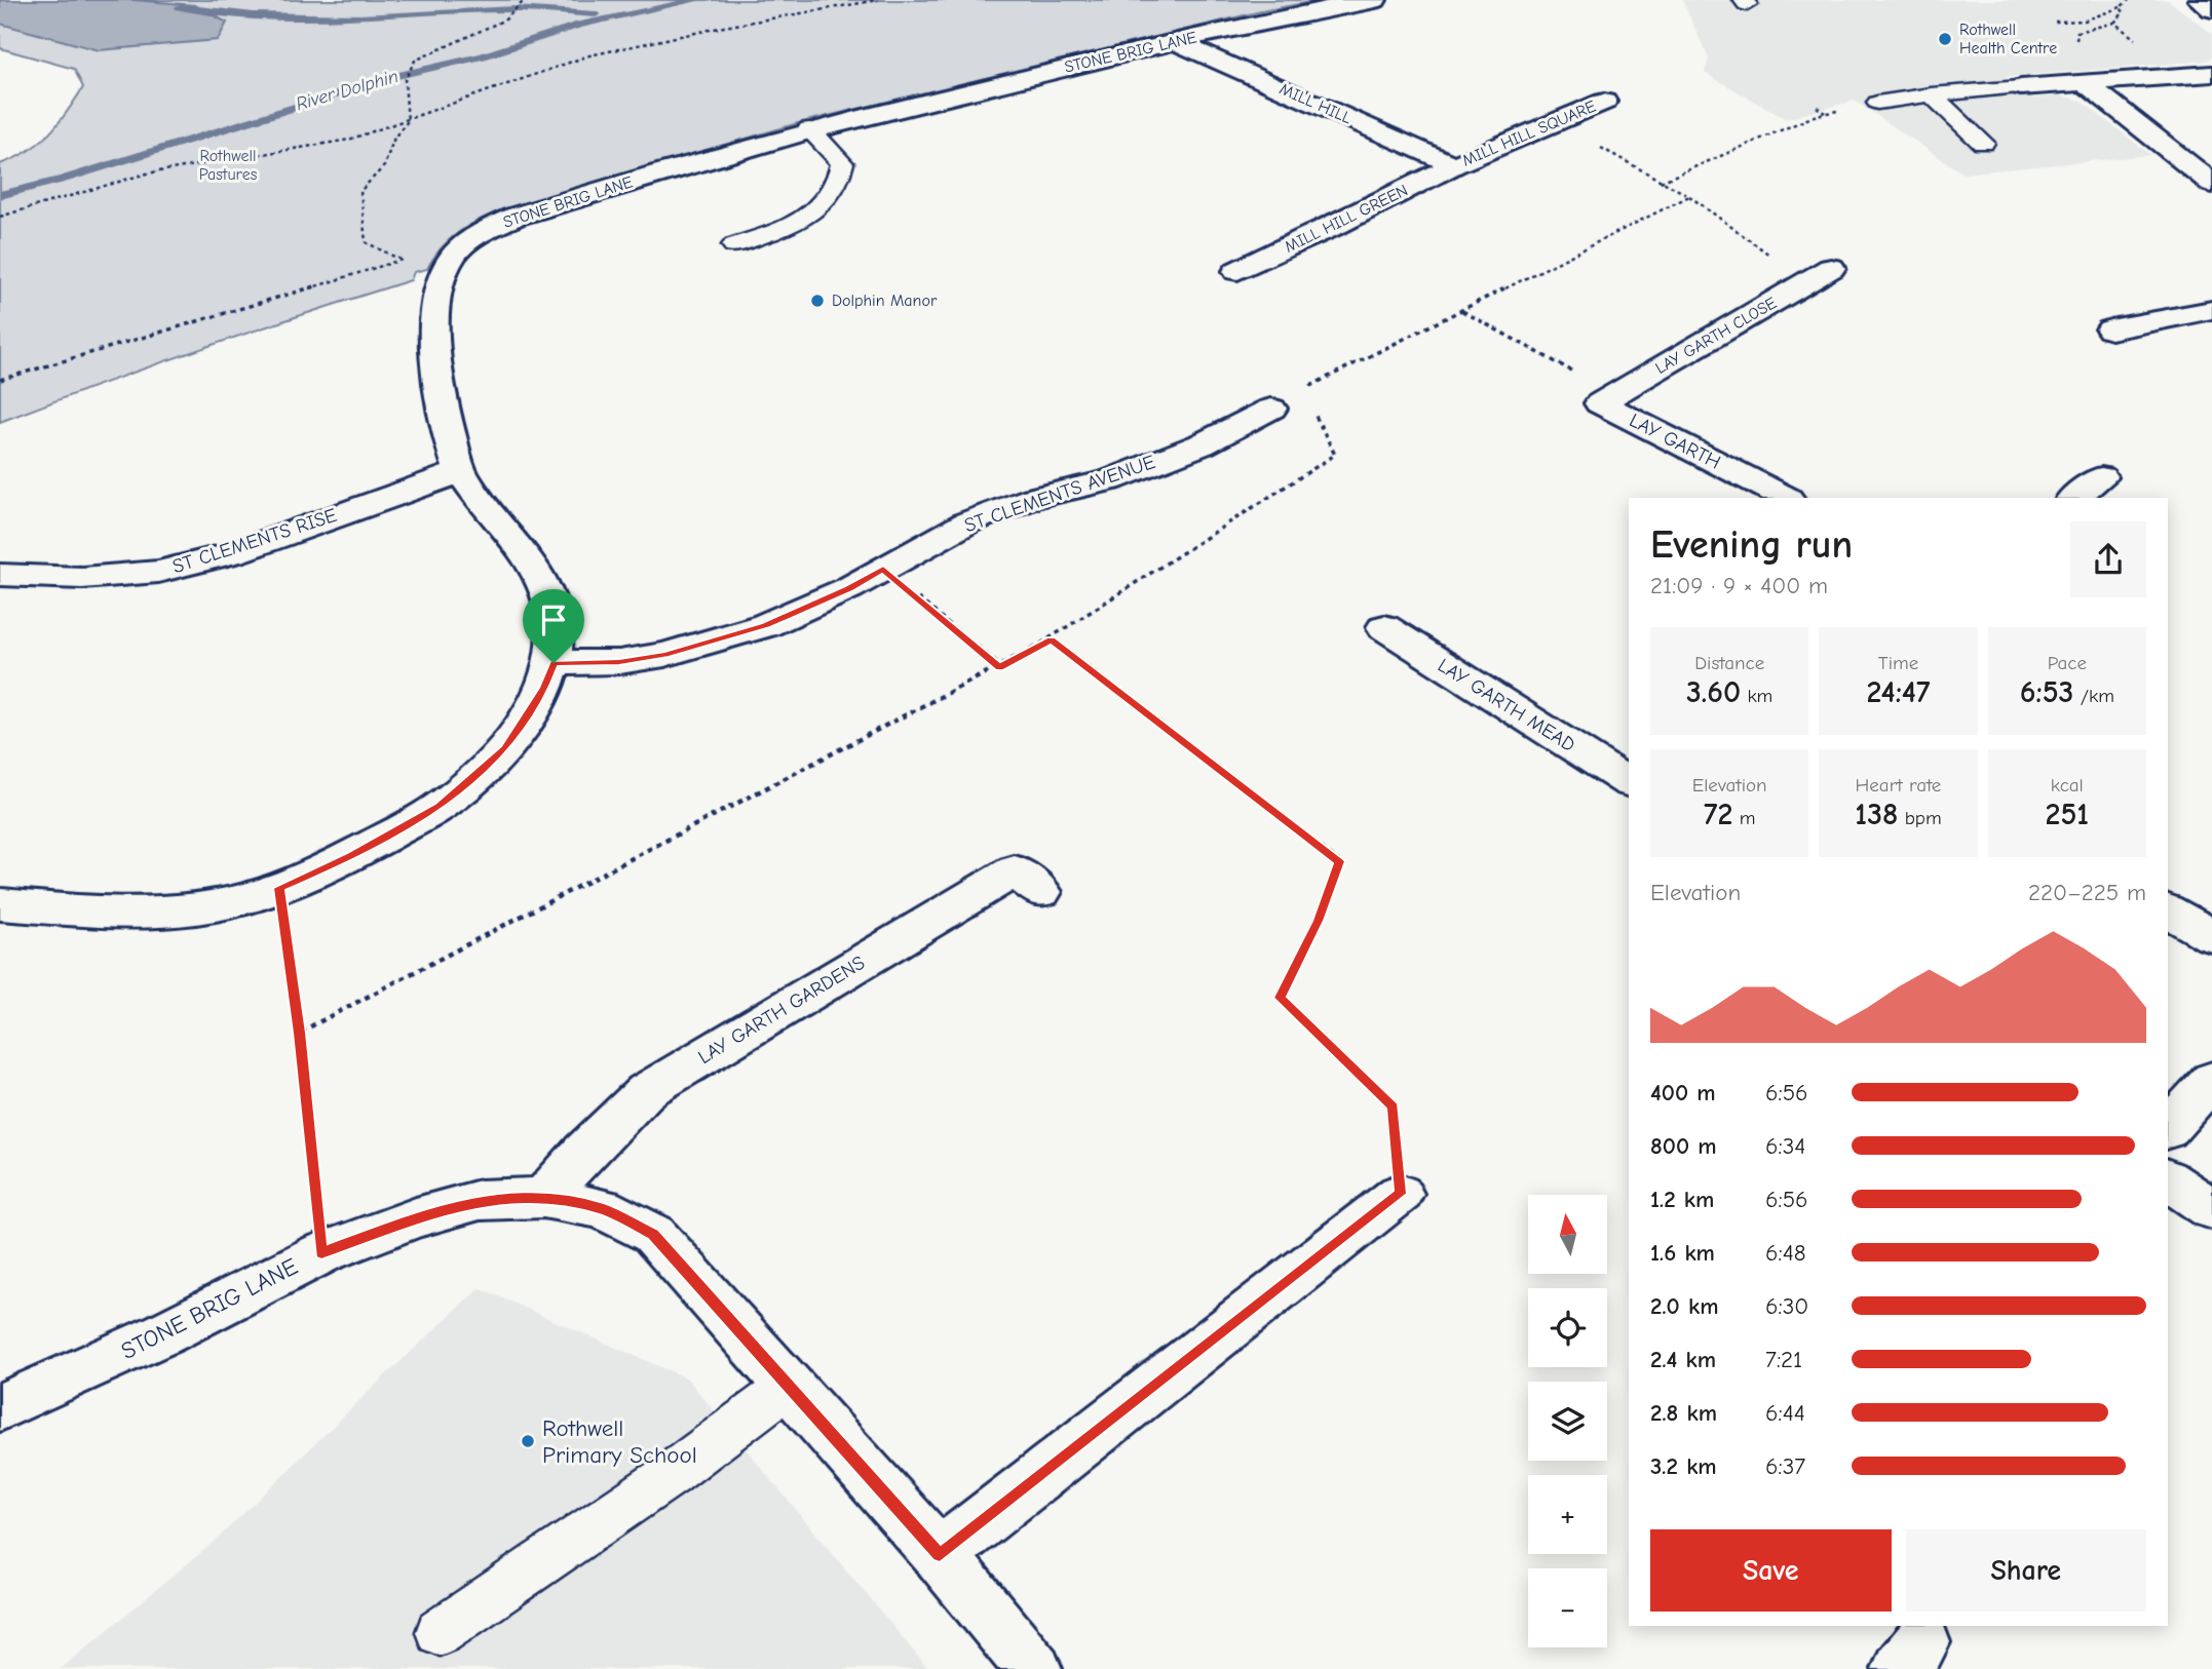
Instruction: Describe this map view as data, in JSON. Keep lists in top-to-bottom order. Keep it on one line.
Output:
{"streets":{"street":["STONE BRIG LANE","MILL HILL","MILL HILL SQUARE","MILL HILL GREEN","LAY GARTH CLOSE","LAY GARTH","ST CLEMENTS AVENUE","ST CLEMENTS RISE","LAY GARTH MEAD","LAY GARTH GARDENS"]},"crossings":[["STONE BRIG LANE","MILL HILL"],["STONE BRIG LANE","LAY GARTH GARDENS"],["MILL HILL","MILL HILL SQUARE"],["MILL HILL","MILL HILL GREEN"],["MILL HILL SQUARE","MILL HILL GREEN"],["LAY GARTH CLOSE","LAY GARTH"]],"water":["River Dolphin"],"parks":["Rothwell Pastures"],"places":["Rothwell Health Centre","Dolphin Manor","Rothwell Primary School"],"north":"top","page":{"heading":["Evening run","21:09 · 9 × 400 m"],"stats":[["Distance","3.60 km"],["Time","24:47"],["Pace","6:53 /km"],["Elevation","72 m"],["Heart rate","138 bpm"],["kcal","251"]],"chart":["Elevation","220–225 m"],"list":[{"name":"400 m","note":"6:56"},{"name":"800 m","note":"6:34"},{"name":"1.2 km","note":"6:56"},{"name":"1.6 km","note":"6:48"},{"name":"2.0 km","note":"6:30"},{"name":"2.4 km","note":"7:21"},{"name":"2.8 km","note":"6:44"},{"name":"3.2 km","note":"6:37"}],"map_buttons":["+","−"],"buttons":["Save","Share"]}}
